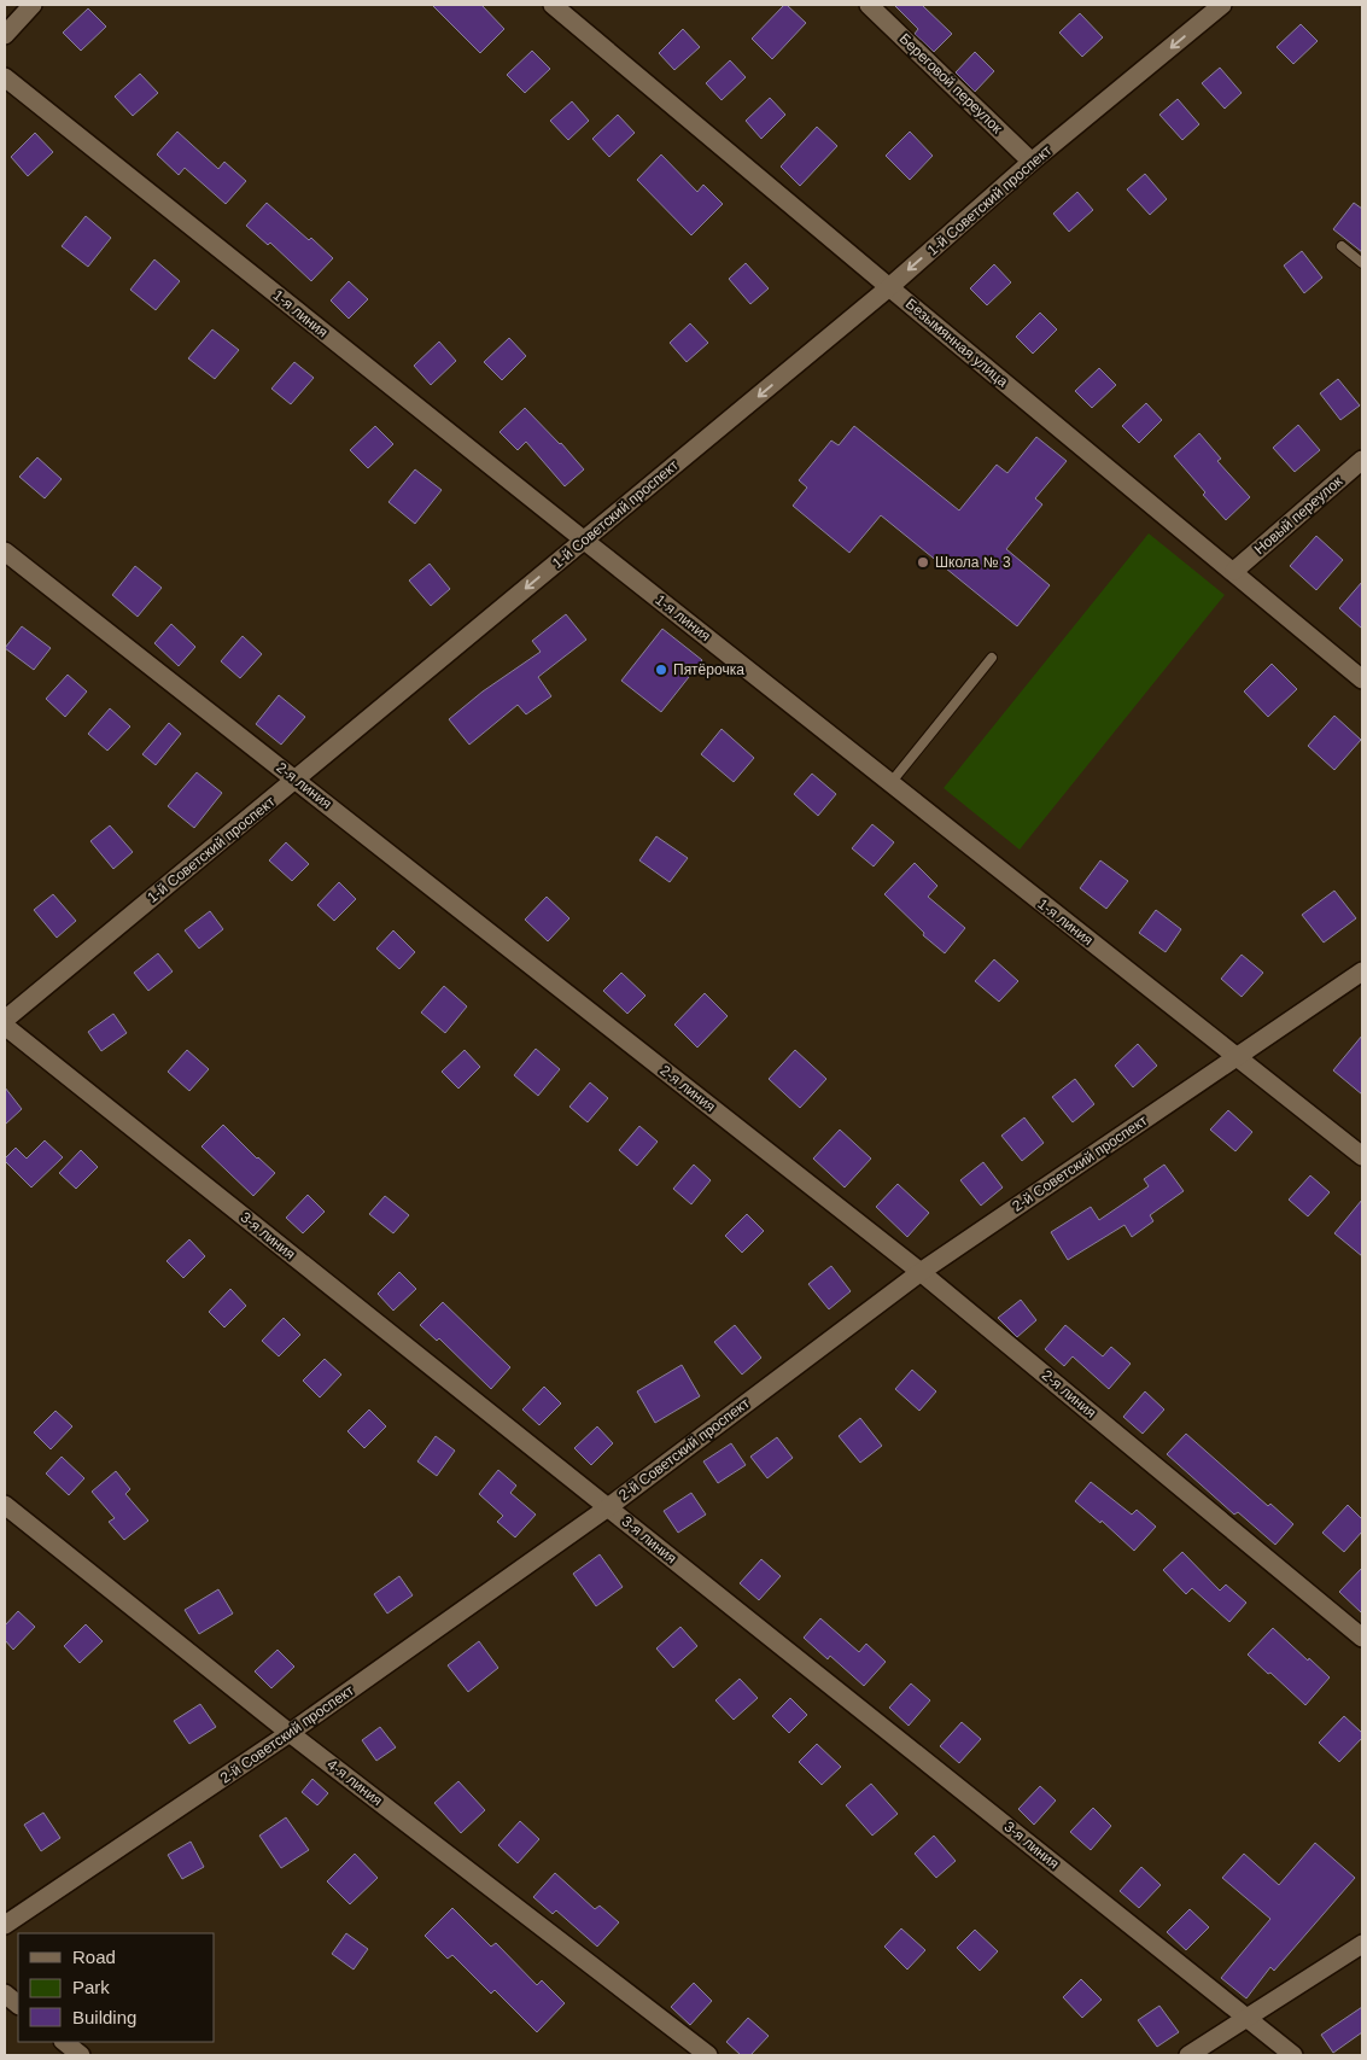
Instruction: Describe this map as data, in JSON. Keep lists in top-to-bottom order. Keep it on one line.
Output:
{"streets":{"street":["Береговой переулок","1-й Советский проспект","1-я линия","Безымянная улица","Новый переулок","2-я линия","2-й Советский проспект","3-я линия","4-я линия"]},"crossings":[["Береговой переулок","1-й Советский проспект"],["1-й Советский проспект","1-я линия"],["1-й Советский проспект","Безымянная улица"],["1-й Советский проспект","2-я линия"],["1-я линия","2-й Советский проспект"],["Безымянная улица","Новый переулок"],["2-я линия","2-й Советский проспект"],["2-й Советский проспект","3-я линия"],["2-й Советский проспект","4-я линия"]],"one_way":["1-й Советский проспект"],"places":["Школа № 3","Пятёрочка"],"legend":["Road","Park","Building"]}
